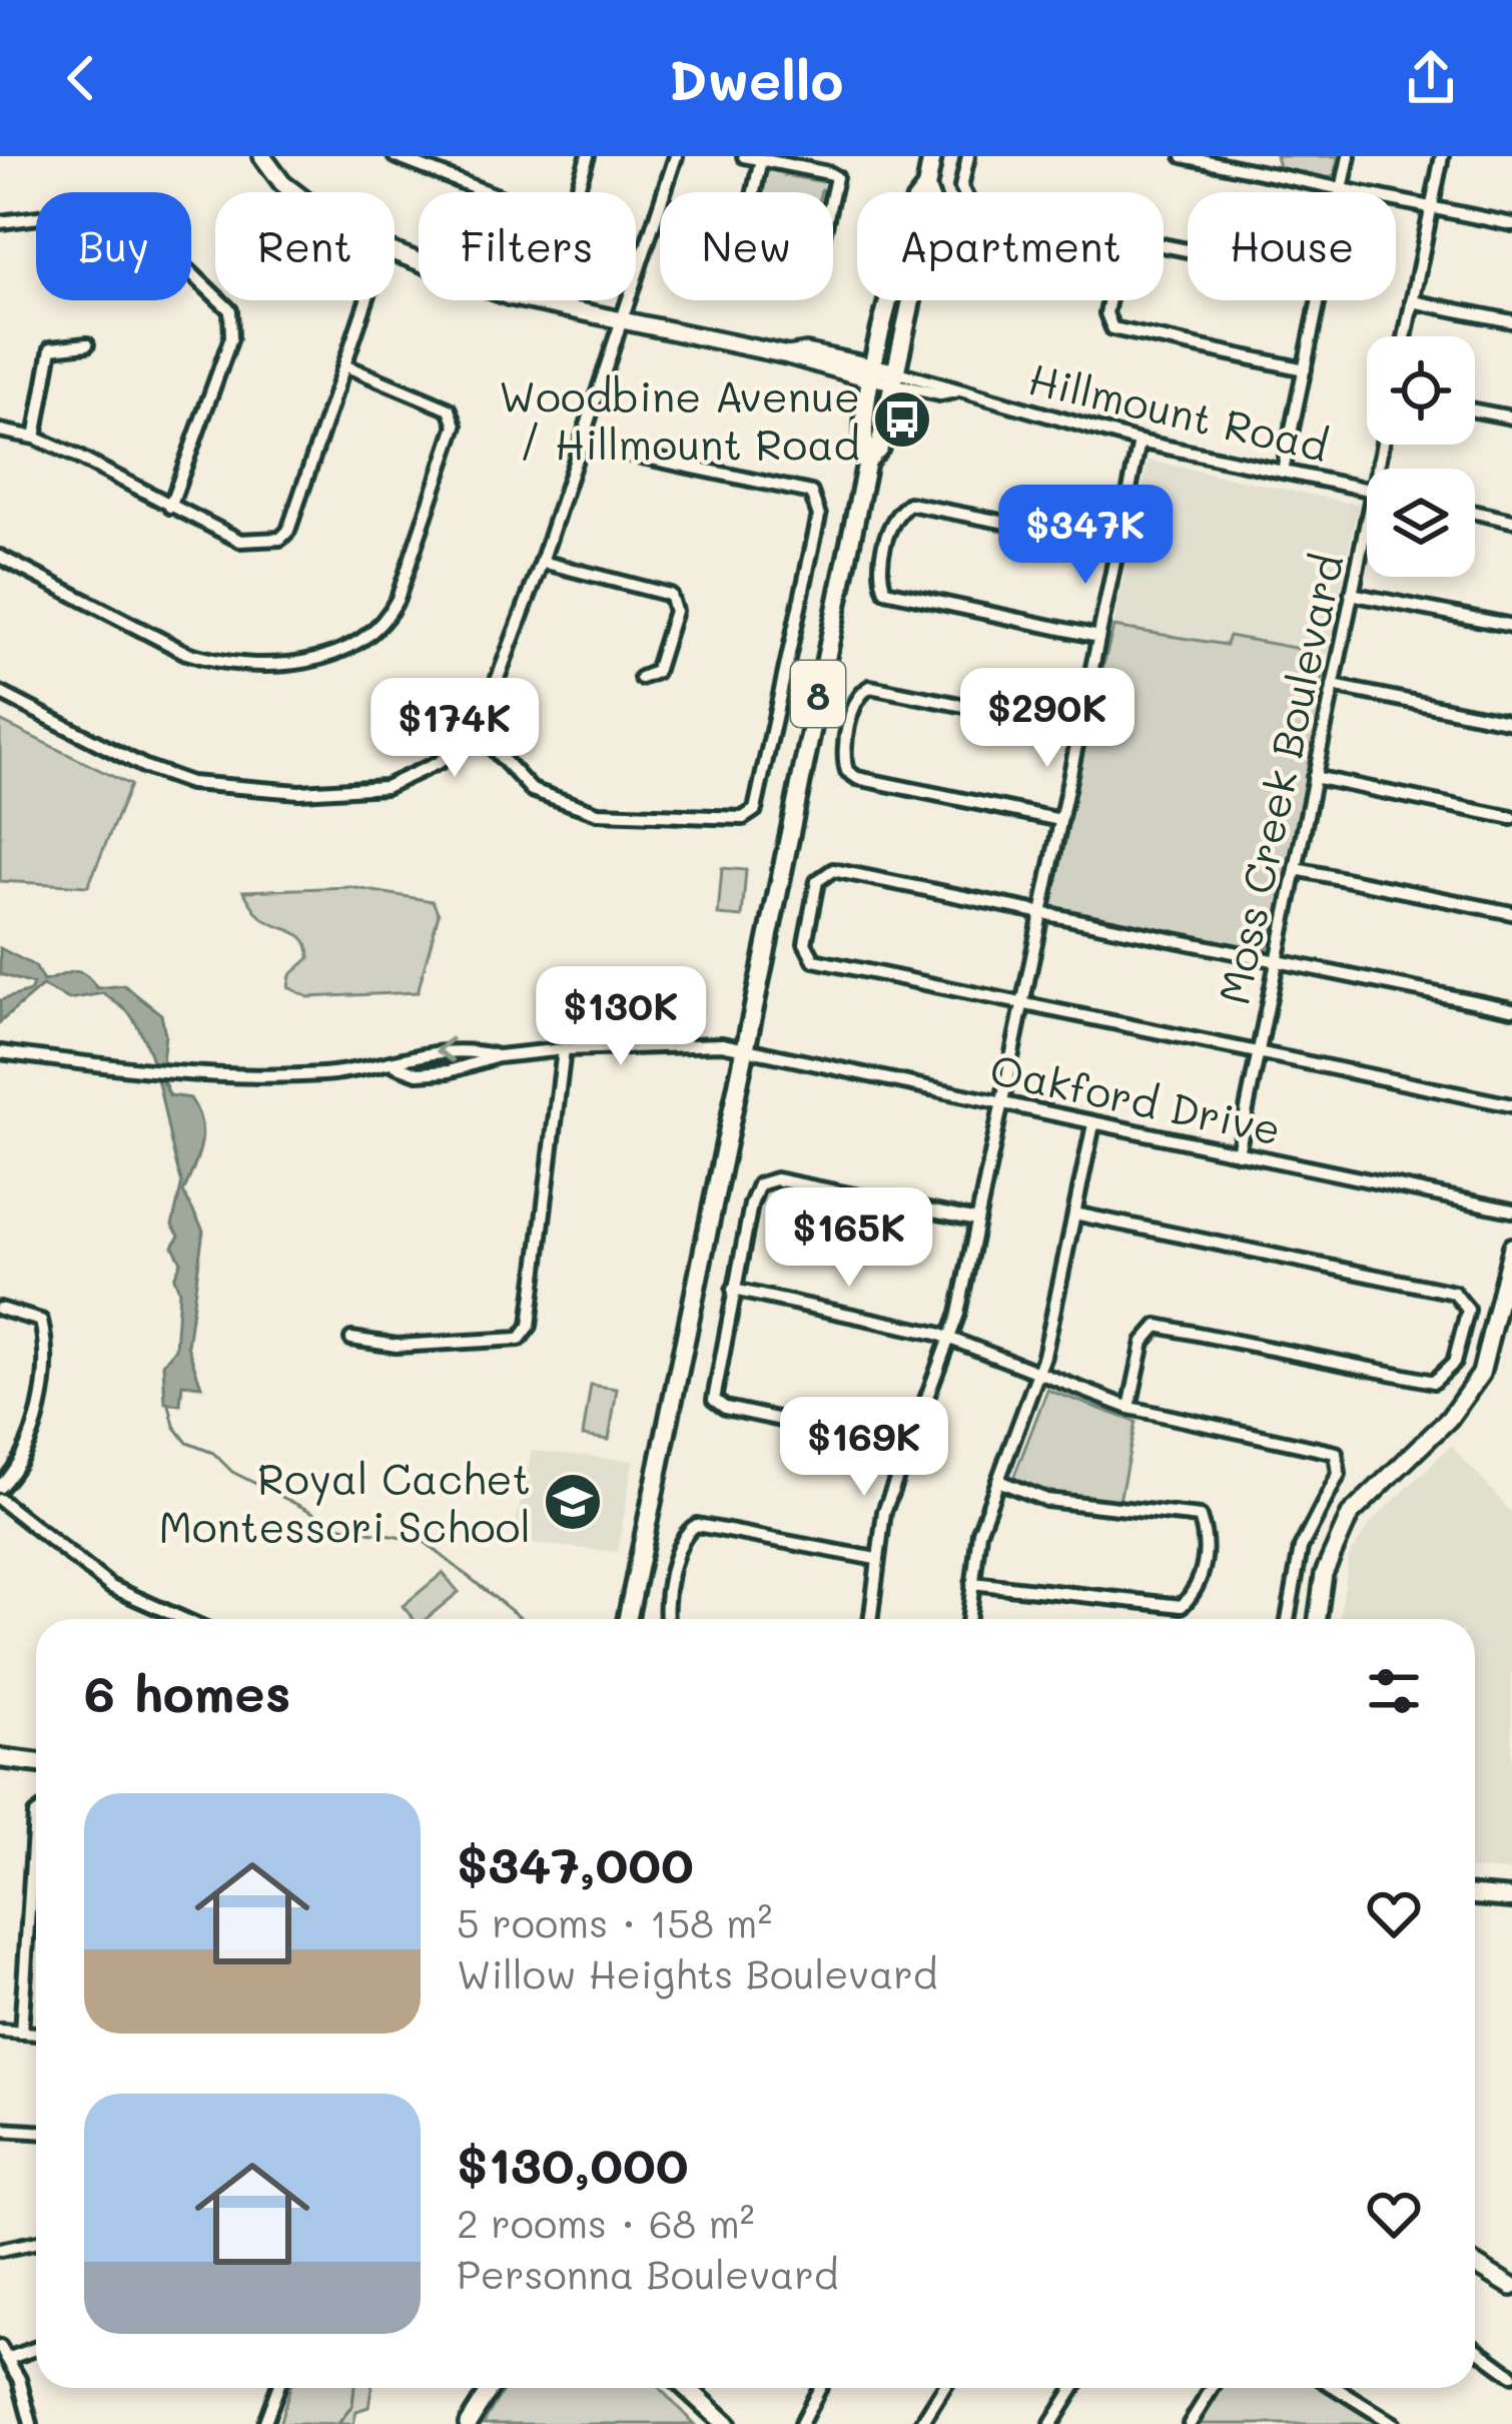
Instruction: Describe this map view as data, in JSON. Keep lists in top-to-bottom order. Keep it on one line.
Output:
{"streets":{"main road":["8"],"street":["Hillmount Road","Moss Creek Boulevard","Oakford Drive"]},"crossings":[["Hillmount Road","8"],["8","Oakford Drive"],["Moss Creek Boulevard","Oakford Drive"]],"places":{"bus stop":["Woodbine Avenue / Hillmount Road"],"school or university":["Royal Cachet Montessori School"]},"page":{"header":"Dwello","chip":["Buy","Rent","Filters","New","Apartment","House"],"price":["$347K","$290K","$174K","$130K","$165K","$169K"],"heading":"6 homes","list":[{"name":"$347,000","note":"5 rooms · 158 m² · Willow Heights Boulevard"},{"name":"$130,000","note":"2 rooms · 68 m² · Personna Boulevard"}]}}
